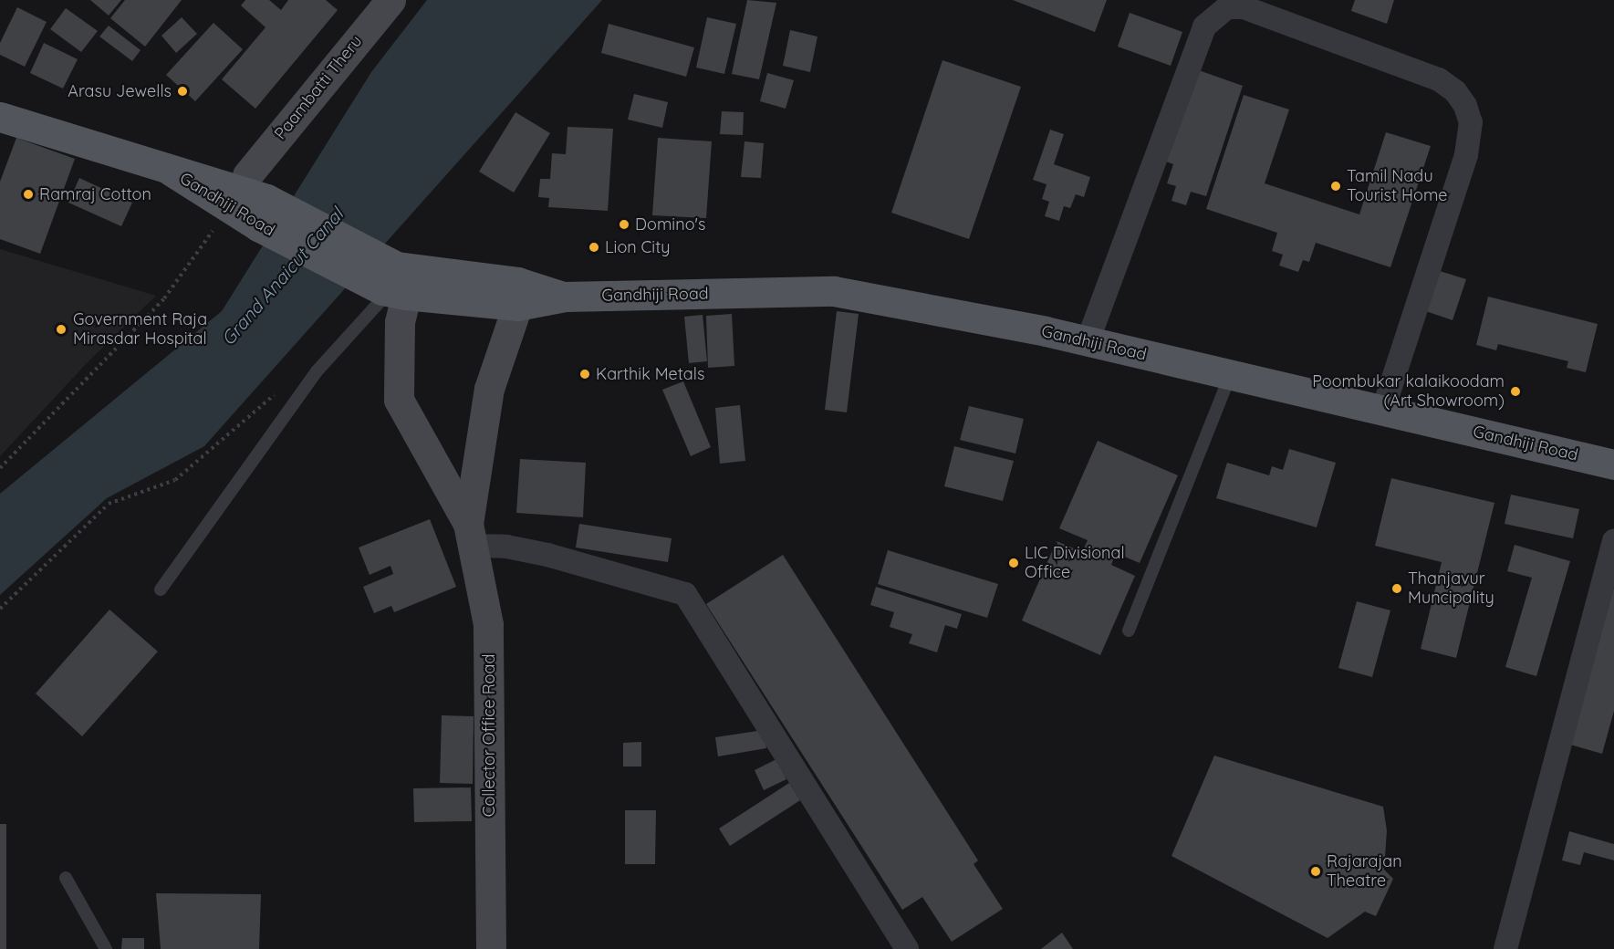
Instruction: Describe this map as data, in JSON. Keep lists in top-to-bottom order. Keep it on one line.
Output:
{"streets":{"main road":["Paambatti Theru","Gandhiji Road","Collector Office Road"]},"crossings":[["Gandhiji Road","Collector Office Road"]],"water":["Grand Anaicut Canal"],"places":["Arasu Jewells","Tamil Nadu Tourist Home","Ramraj Cotton","Domino's","Lion City","Government Raja Mirasdar Hospital","Karthik Metals","Poombukar kalaikoodam (Art Showroom)","LIC Divisional Office","Thanjavur Muncipality","Rajarajan Theatre"]}
